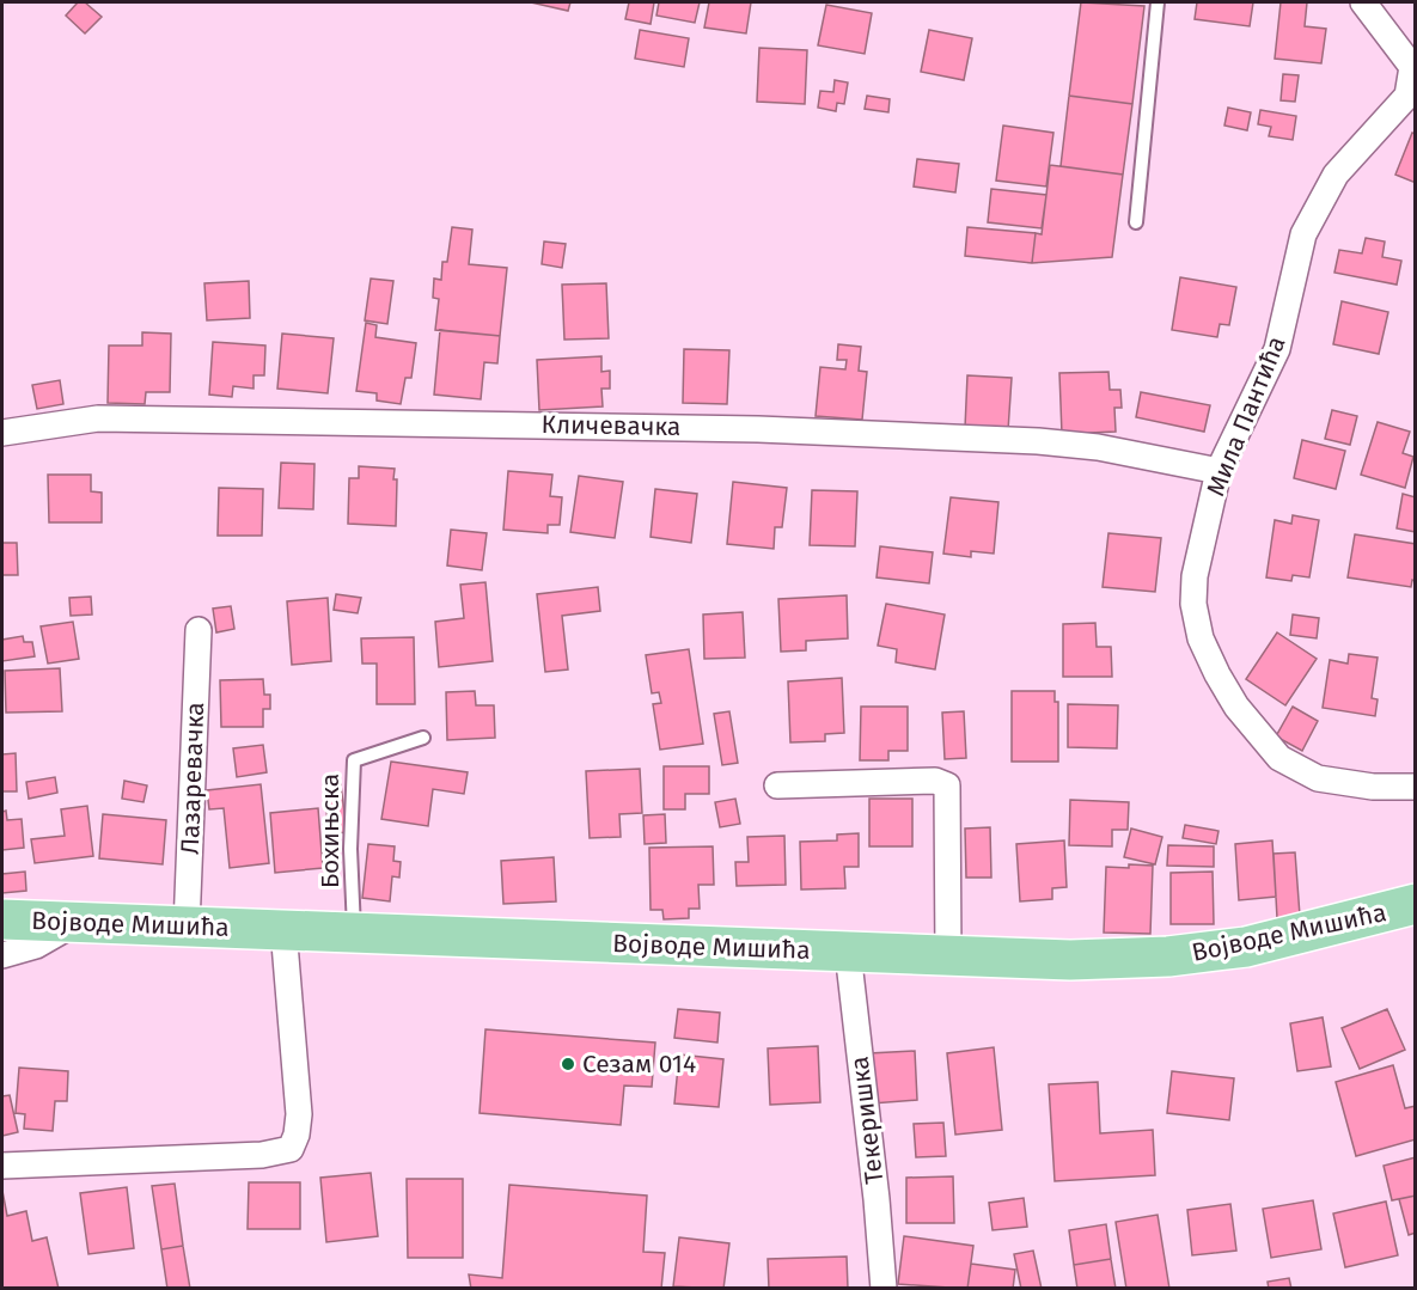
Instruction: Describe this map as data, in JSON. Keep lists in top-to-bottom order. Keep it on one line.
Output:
{"streets":{"main road":["Војводе Мишића"],"street":["Мила Пантића","Кличевачка","Лазаревачка","Текеришка"],"lane":["Бохињска"]},"crossings":[["Мила Пантића","Кличевачка"],["Лазаревачка","Војводе Мишића"],["Бохињска","Војводе Мишића"],["Војводе Мишића","Текеришка"]],"places":["Сезам 014"]}
